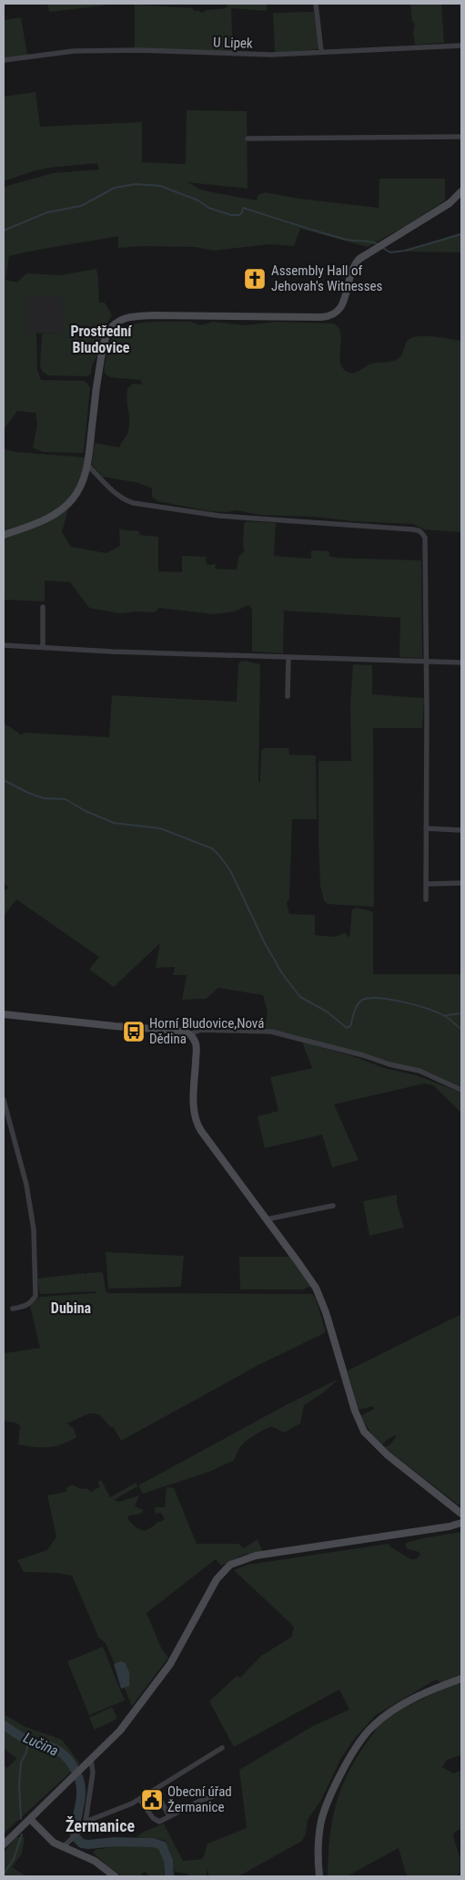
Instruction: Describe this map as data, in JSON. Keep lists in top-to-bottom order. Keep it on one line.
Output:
{"streets":{"street":["U Lipek"]},"districts":["Prostřední Bludovice","Dubina","Žermanice"],"water":["Lučina"],"places":{"church":["Assembly Hall of Jehovah's Witnesses"],"bus stop":["Horní Bludovice,Nová Dědina"],"public building":["Obecní úřad Žermanice"]}}
